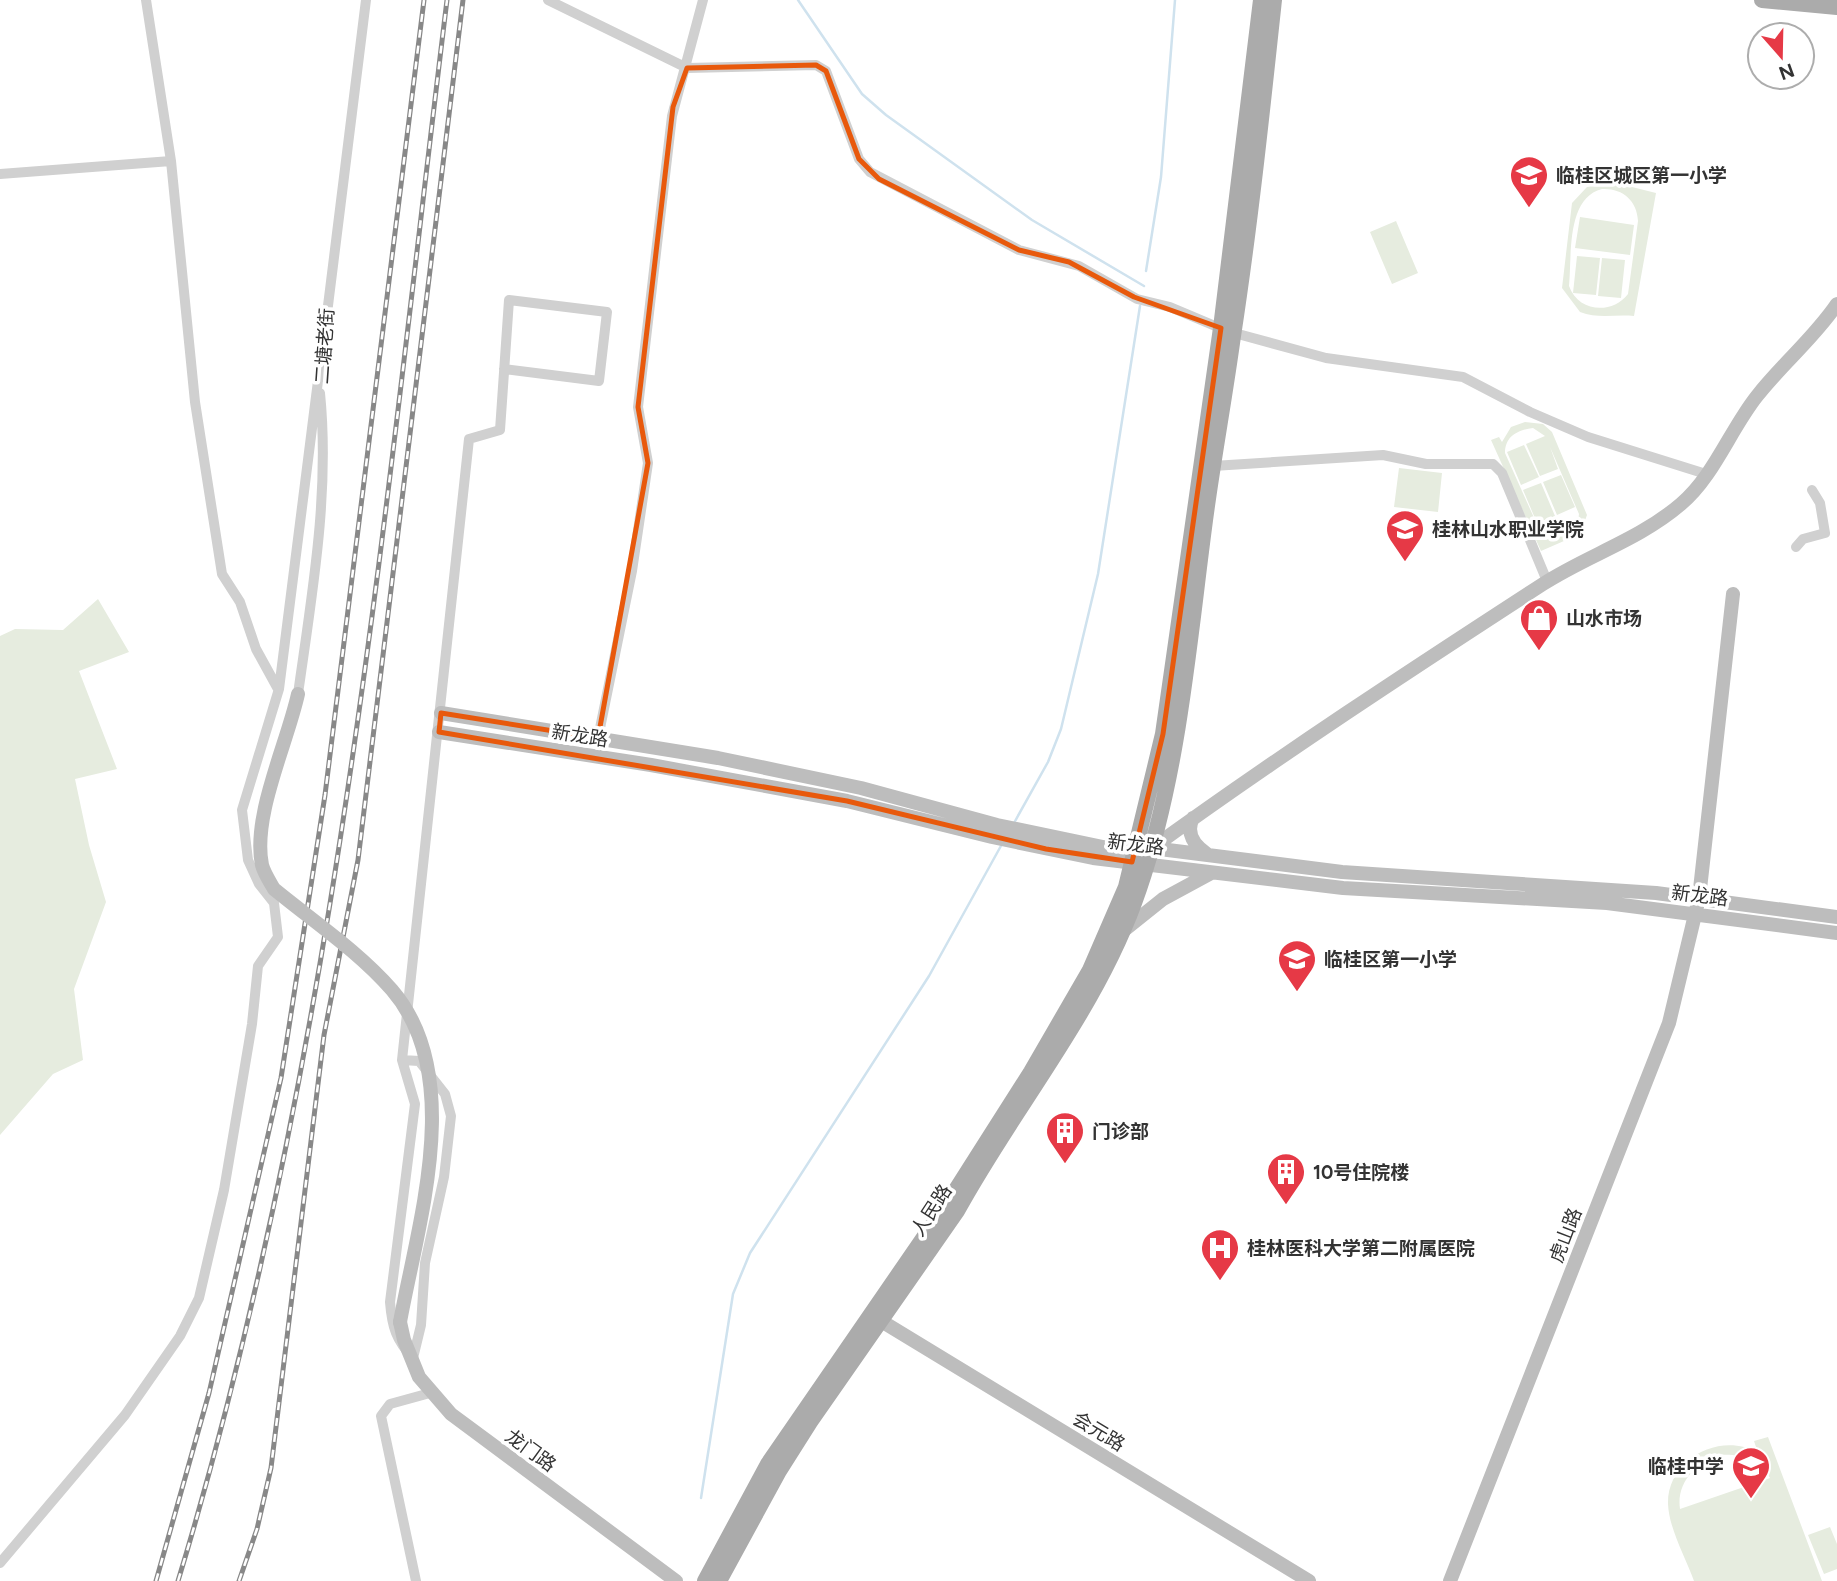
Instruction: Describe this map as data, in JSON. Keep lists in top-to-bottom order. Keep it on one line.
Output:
{"streets":{"main road":["人民路"],"street":["二塘老街","新龙路","虎山路","会元路","龙门路"]},"crossings":[["二塘老街","龙门路"],["新龙路","人民路"],["新龙路","虎山路"],["人民路","会元路"]],"places":{"school or university":["临桂区城区第一小学","桂林山水职业学院","临桂区第一小学","临桂中学"],"shop":["山水市场"],"building":["门诊部","10号住院楼"],"hospital":["桂林医科大学第二附属医院"]},"north":"bottom"}
